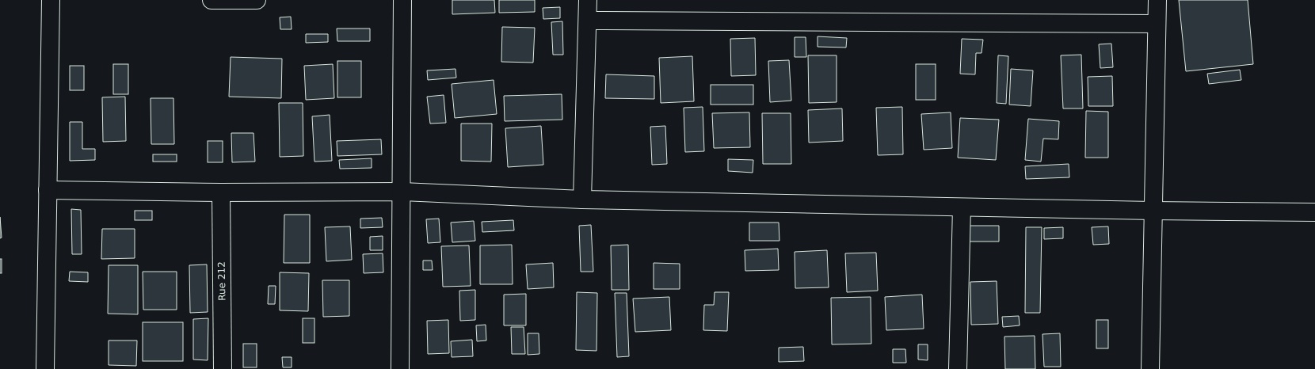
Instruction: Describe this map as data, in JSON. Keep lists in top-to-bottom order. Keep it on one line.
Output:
{"streets":{"street":["Rue 212"]}}
